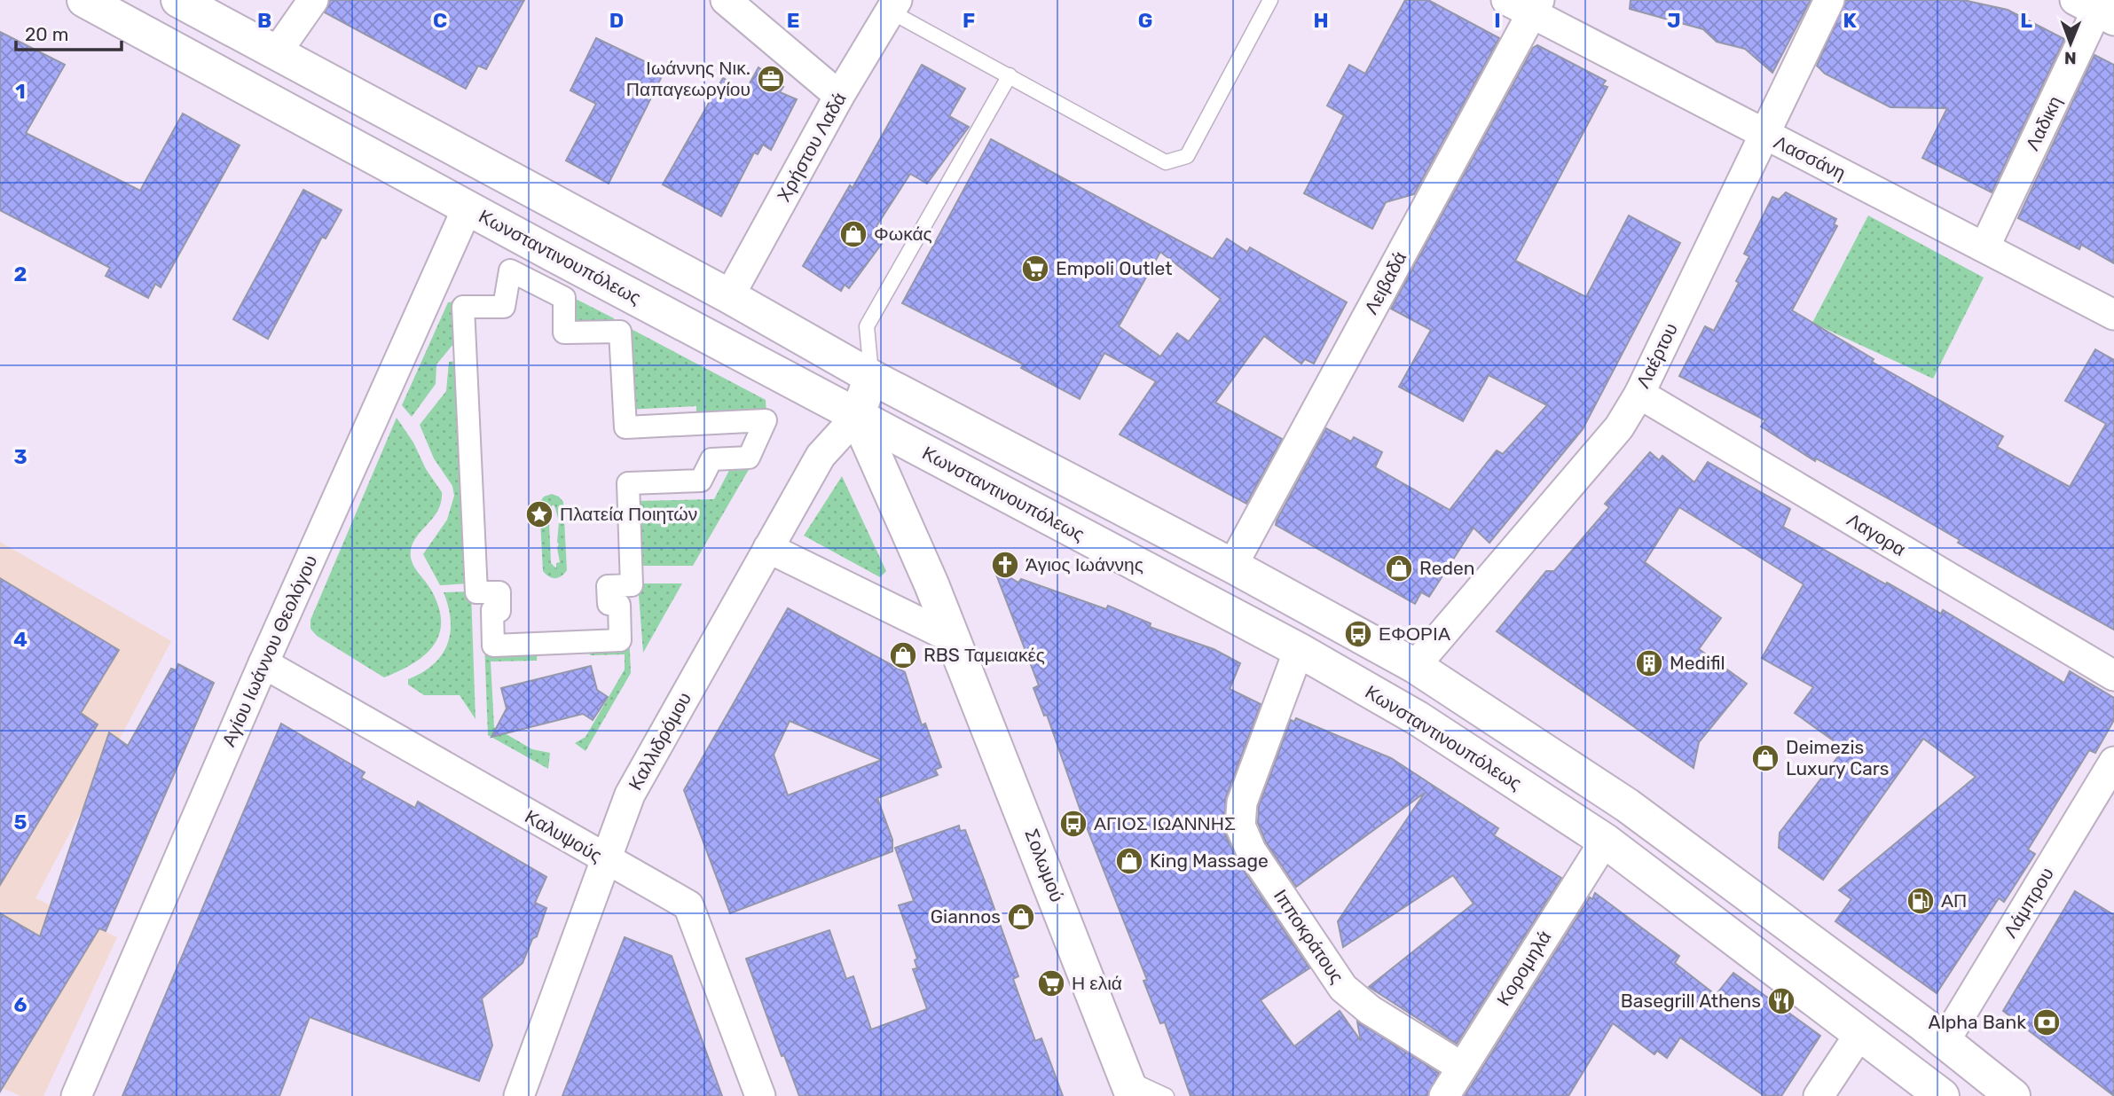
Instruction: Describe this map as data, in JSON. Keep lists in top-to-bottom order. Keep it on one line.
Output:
{"streets":{"main road":["Κωνσταντινουπόλεως","Σολωμού"],"street":["Λαδικη","Χρήστου Λαδά","Λασσάνη","Λειβαδά","Λαέρτου","Λαγορα","Αγίου Ιωάννου Θεολόγου","Καλλιδρόμου","Καλυψούς","Λάμπρου","Ιπποκράτους","Κορομηλά"]},"crossings":[["Λαδικη","Λασσάνη"],["Λασσάνη","Λειβαδά"],["Λασσάνη","Λαέρτου"],["Κωνσταντινουπόλεως","Αγίου Ιωάννου Θεολόγου"],["Κωνσταντινουπόλεως","Καλλιδρόμου"],["Κωνσταντινουπόλεως","Σολωμού"],["Κωνσταντινουπόλεως","Ιπποκράτους"],["Κωνσταντινουπόλεως","Κορομηλά"],["Λαέρτου","Λαγορα"],["Αγίου Ιωάννου Θεολόγου","Καλυψούς"],["Καλλιδρόμου","Καλυψούς"],["Καλλιδρόμου","Σολωμού"],["Ιπποκράτους","Κορομηλά"]],"places":{"office":["Ιωάννης Νικ. Παπαγεωργίου"],"shop":["Φωκάς","Reden","RBS Ταμειακές","Deimezis Luxury Cars","King Massage","Giannos"],"supermarket":["Empoli Outlet","Η ελιά"],"place":["Πλατεία Ποιητών"],"church":["Άγιος Ιωάννης"],"bus stop":["ΕΦΟΡΙΑ","ΑΓΙΟΣ ΙΩΑΝΝΗΣ"],"building":["Medifil"],"fuel station":["ΑΠ"],"restaurant":["Basegrill Athens"],"bank":["Alpha Bank"]},"scale_bar":"20 m","north":"bottom","grid":{"columns":["B","C","D","E","F","G","H","I","J","K","L"],"rows":["1","2","3","4","5","6"]}}
